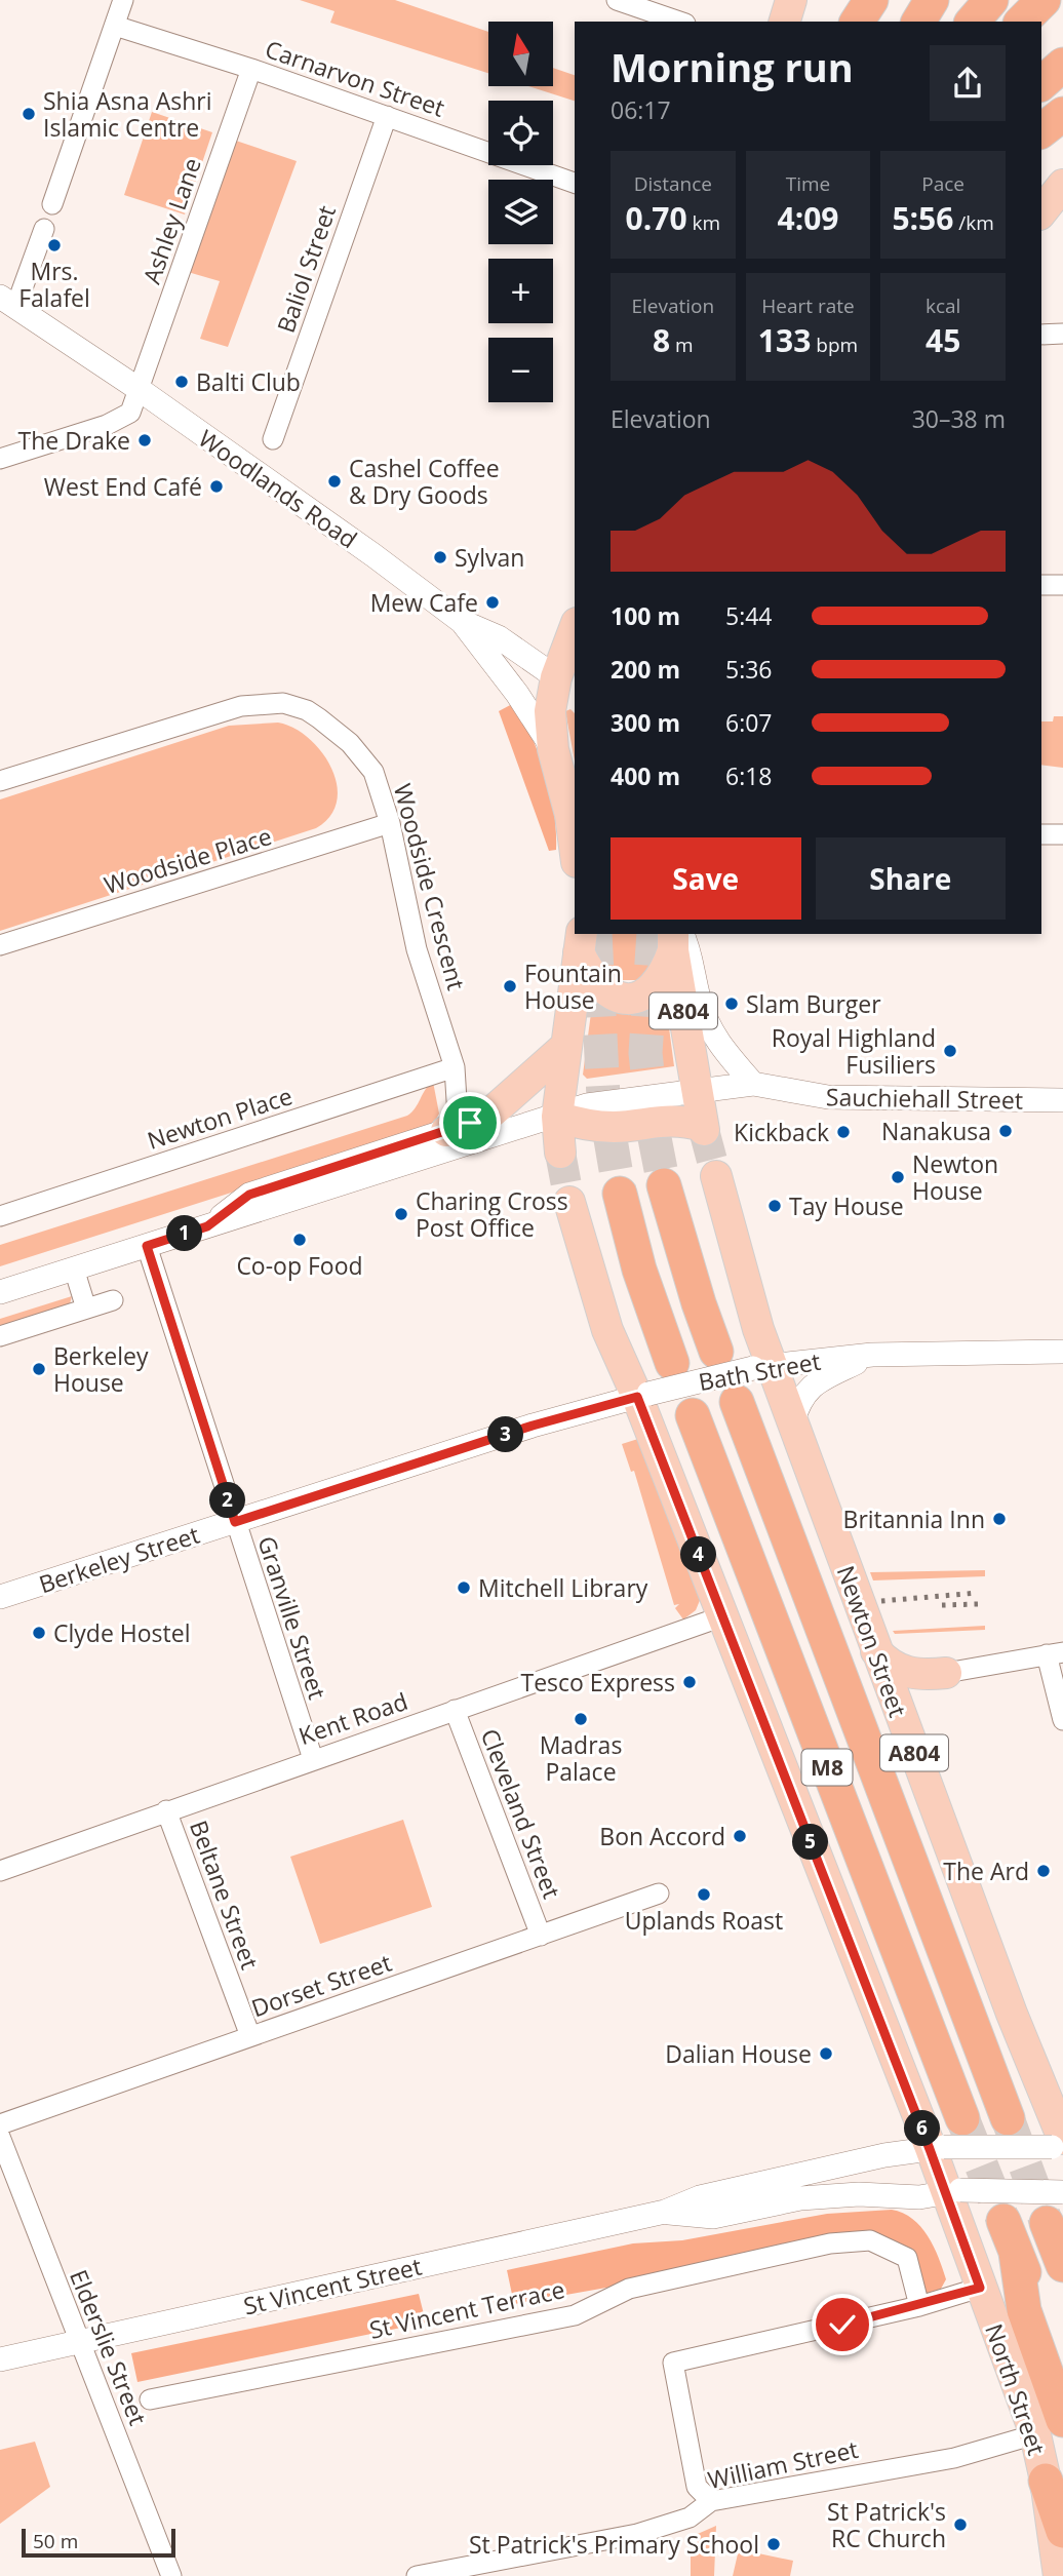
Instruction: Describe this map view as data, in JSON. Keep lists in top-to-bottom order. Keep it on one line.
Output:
{"streets":{"highway":["M8"],"main road":["A804","Newton Street","North Street"],"street":["Carnarvon Street","Ashley Lane","Baliol Street","Woodlands Road","Woodside Place","Woodside Crescent","Sauchiehall Street","Newton Place","Bath Street","Berkeley Street","Granville Street","Kent Road","Cleveland Street","Beltane Street","Dorset Street","St Vincent Street","St Vincent Terrace","Elderslie Street","William Street"]},"crossings":[["Carnarvon Street","Ashley Lane"],["Carnarvon Street","Baliol Street"],["Ashley Lane","Woodlands Road"],["Woodside Place","Woodside Crescent"],["Woodside Crescent","Newton Place"],["A804","Sauchiehall Street"],["Sauchiehall Street","Granville Street"],["Bath Street","Berkeley Street"],["Bath Street","Newton Street"],["Bath Street","North Street"],["Berkeley Street","Granville Street"],["Berkeley Street","North Street"],["Granville Street","Kent Road"],["Newton Street","St Vincent Street"],["Kent Road","Cleveland Street"],["Kent Road","Beltane Street"],["Kent Road","North Street"],["Cleveland Street","Dorset Street"],["Beltane Street","Dorset Street"],["St Vincent Street","Elderslie Street"],["St Vincent Street","North Street"],["North Street","William Street"]],"places":["Shia Asna Ashri Islamic Centre","Mrs. Falafel","Balti Club","The Drake","Cashel Coffee & Dry Goods","West End Café","Sylvan","Mew Cafe","Fountain House","Slam Burger","Royal Highland Fusiliers","Nanakusa","Kickback","Newton House","Tay House","Charing Cross Post Office","Co-op Food","Berkeley House","Britannia Inn","Mitchell Library","Clyde Hostel","Tesco Express","Madras Palace","Bon Accord","The Ard","Uplands Roast","Dalian House","St Patrick's RC Church","St Patrick's Primary School"],"scale_bar":"50 m","north":"top","page":{"map_buttons":["+","−"],"heading":["Morning run","06:17"],"stats":[["Distance","0.70 km"],["Time","4:09"],["Pace","5:56 /km"],["Elevation","8 m"],["Heart rate","133 bpm"],["kcal","45"]],"chart":["Elevation","30–38 m"],"list":[{"name":"100 m","note":"5:44"},{"name":"200 m","note":"5:36"},{"name":"300 m","note":"6:07"},{"name":"400 m","note":"6:18"}],"buttons":["Save","Share"],"pins":["1","3","2","4","5","6"],"scale":"50 m"}}
